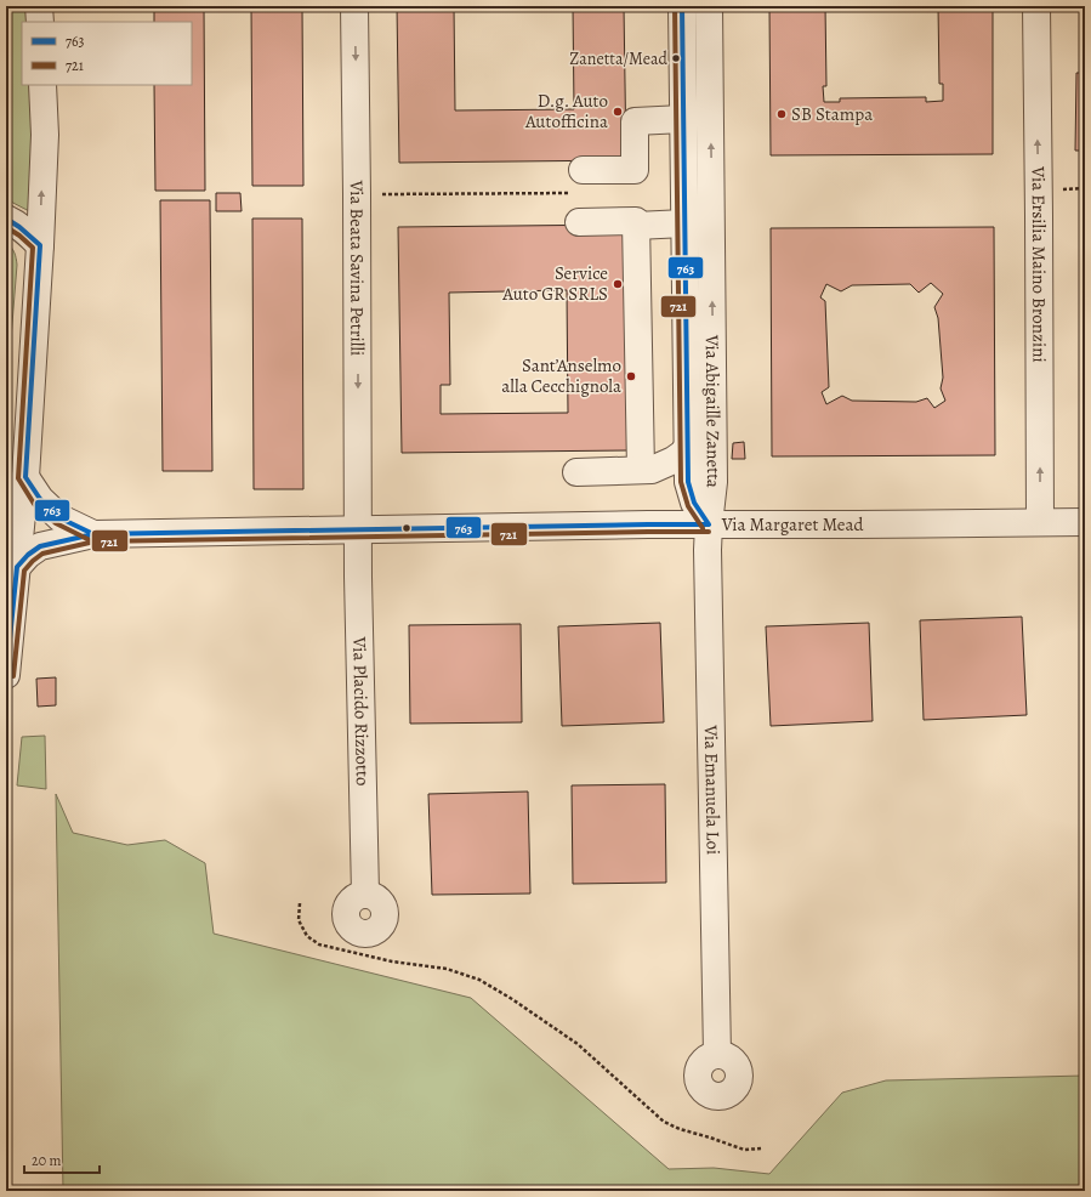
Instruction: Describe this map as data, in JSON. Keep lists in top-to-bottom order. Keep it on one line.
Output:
{"streets":{"street":["Via Ersilia Maino Bronzini","Via Beata Savina Petrilli","Via Abigaille Zanetta","Via Margaret Mead","Via Placido Rizzotto","Via Emanuela Loi"]},"crossings":[["Via Ersilia Maino Bronzini","Via Margaret Mead"],["Via Beata Savina Petrilli","Via Margaret Mead"],["Via Beata Savina Petrilli","Via Placido Rizzotto"],["Via Abigaille Zanetta","Via Margaret Mead"],["Via Abigaille Zanetta","Via Emanuela Loi"],["Via Margaret Mead","Via Placido Rizzotto"],["Via Margaret Mead","Via Emanuela Loi"]],"one_way":["Via Ersilia Maino Bronzini","Via Beata Savina Petrilli"],"places":["Zanetta/Mead","D.g. Auto Autofficina","SB Stampa","Service Auto GR SRLS","Sant’Anselmo alla Cecchignola"],"lines":["transit line 763","transit line 721"],"legend":["763","721"],"scale_bar":"20 m"}
